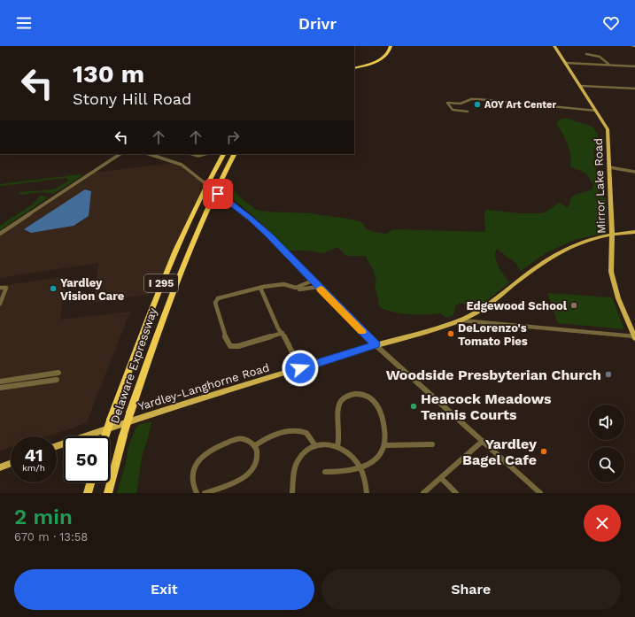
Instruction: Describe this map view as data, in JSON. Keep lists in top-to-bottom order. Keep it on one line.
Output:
{"streets":{"highway":["I 295","Delaware Expressway"],"main road":["Mirror Lake Road","Yardley-Langhorne Road"]},"crossings":[["Mirror Lake Road","Yardley-Langhorne Road"]],"places":["AOY Art Center","Yardley Vision Care","Edgewood School","DeLorenzo's Tomato Pies","Woodside Presbyterian Church","Heacock Meadows Tennis Courts","Yardley Bagel Cafe"],"page":{"header":"Drivr","turn":["130 m","Stony Hill Road"],"speed":"41 km/h","limit":"50","heading":["2 min","670 m · 13:58"],"buttons":["Exit","Share"]}}
